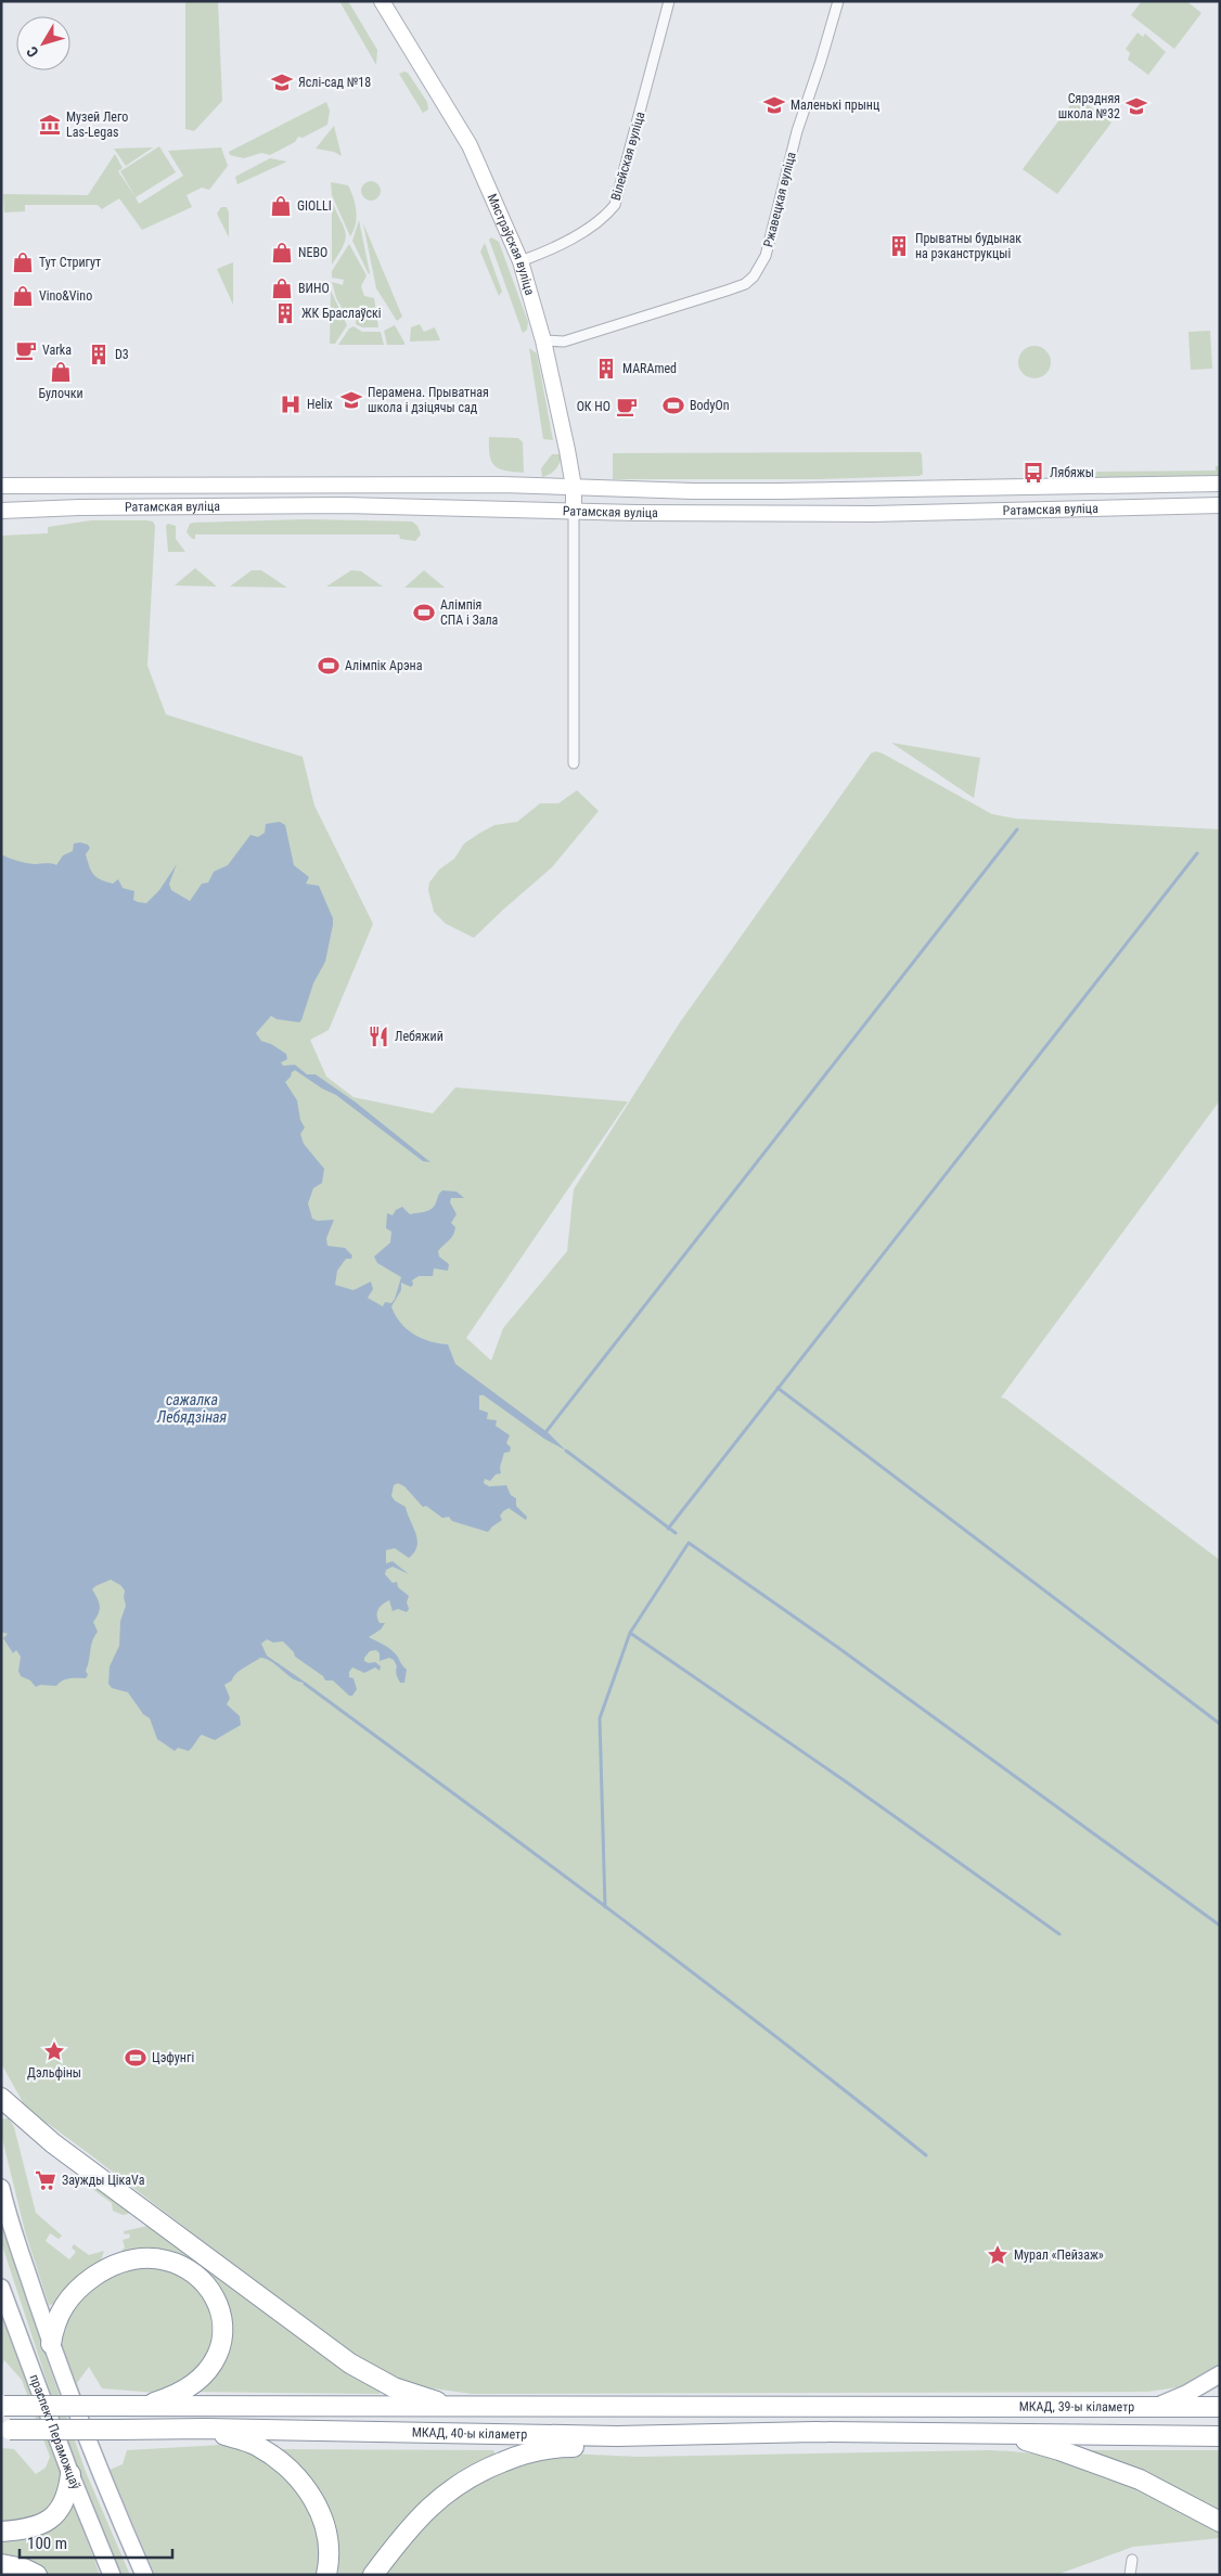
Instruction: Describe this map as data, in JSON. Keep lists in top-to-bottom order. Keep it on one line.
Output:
{"streets":{"highway":["МКАД, 39-ы кіламетр","МКАД, 40-ы кіламетр"],"main road":["Мястраўская вуліца","Ратамская вуліца","праспект Пераможцаў"],"street":["Вілейская вуліца","Ржавецкая вуліца"]},"crossings":[["Вілейская вуліца","Мястраўская вуліца"],["Ржавецкая вуліца","Мястраўская вуліца"],["Мястраўская вуліца","Ратамская вуліца"],["МКАД, 39-ы кіламетр","МКАД, 40-ы кіламетр"]],"water":["сажалка Лебядзіная"],"places":{"school or university":["Яслі-сад №18","Маленькі прынц","Сярэдняя школа №32","Перамена. Прыватная школа і дзіцячы сад"],"museum":["Музей Лего Las-Legas"],"shop":["GIOLLI","NEBO","Тут Стригут","ВИНО","Vino&Vino","Булочки"],"building":["Прыватны будынак на рэканструкцыі","ЖК Браслаўскі","D3","MARAmed"],"cafe":["Varka","ОК НО"],"hospital":["Helix"],"sports":["BodyOn","Алімпія СПА і Зала","Алімпік Арэна","Цэфунгі"],"bus stop":["Лябяжы"],"restaurant":["Лебяжий"],"place":["Дэльфіны","Мурал «Пейзаж»"],"supermarket":["Заужды ЦікаVа"]},"scale_bar":"100 m","north":"bottom left"}
